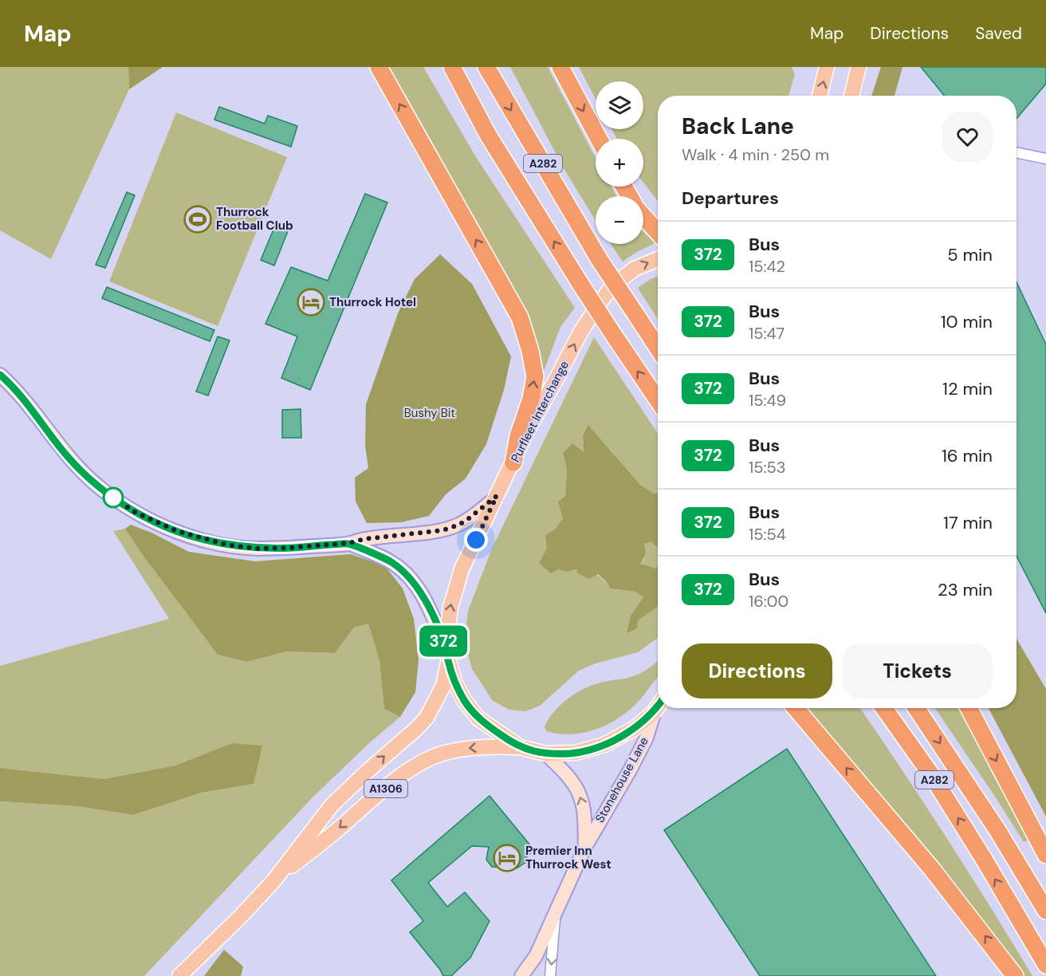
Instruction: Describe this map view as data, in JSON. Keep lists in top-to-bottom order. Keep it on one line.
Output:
{"streets":{"highway":["A282"],"main road":["Purfleet Interchange","A1306"],"street":["Stonehouse Lane"]},"crossings":[["Purfleet Interchange","Stonehouse Lane"],["Purfleet Interchange","A1306"]],"one_way":["Purfleet Interchange"],"parks":["Bushy Bit"],"places":{"sports":["Thurrock Football Club"],"hotel":["Thurrock Hotel","Premier Inn Thurrock West"]},"lines":["bus line 372"],"page":{"header":"Map","nav":["Map","Directions","Saved"],"on_map":"372","map_buttons":["+","−"],"heading":[["Back Lane","Walk · 4 min · 250 m"],"Departures"],"list":[{"mark":"372","name":"Bus","note":"15:42","value":"5 min"},{"mark":"372","name":"Bus","note":"15:47","value":"10 min"},{"mark":"372","name":"Bus","note":"15:49","value":"12 min"},{"mark":"372","name":"Bus","note":"15:53","value":"16 min"},{"mark":"372","name":"Bus","note":"15:54","value":"17 min"},{"mark":"372","name":"Bus","note":"16:00","value":"23 min"}],"buttons":["Directions","Tickets"]}}
